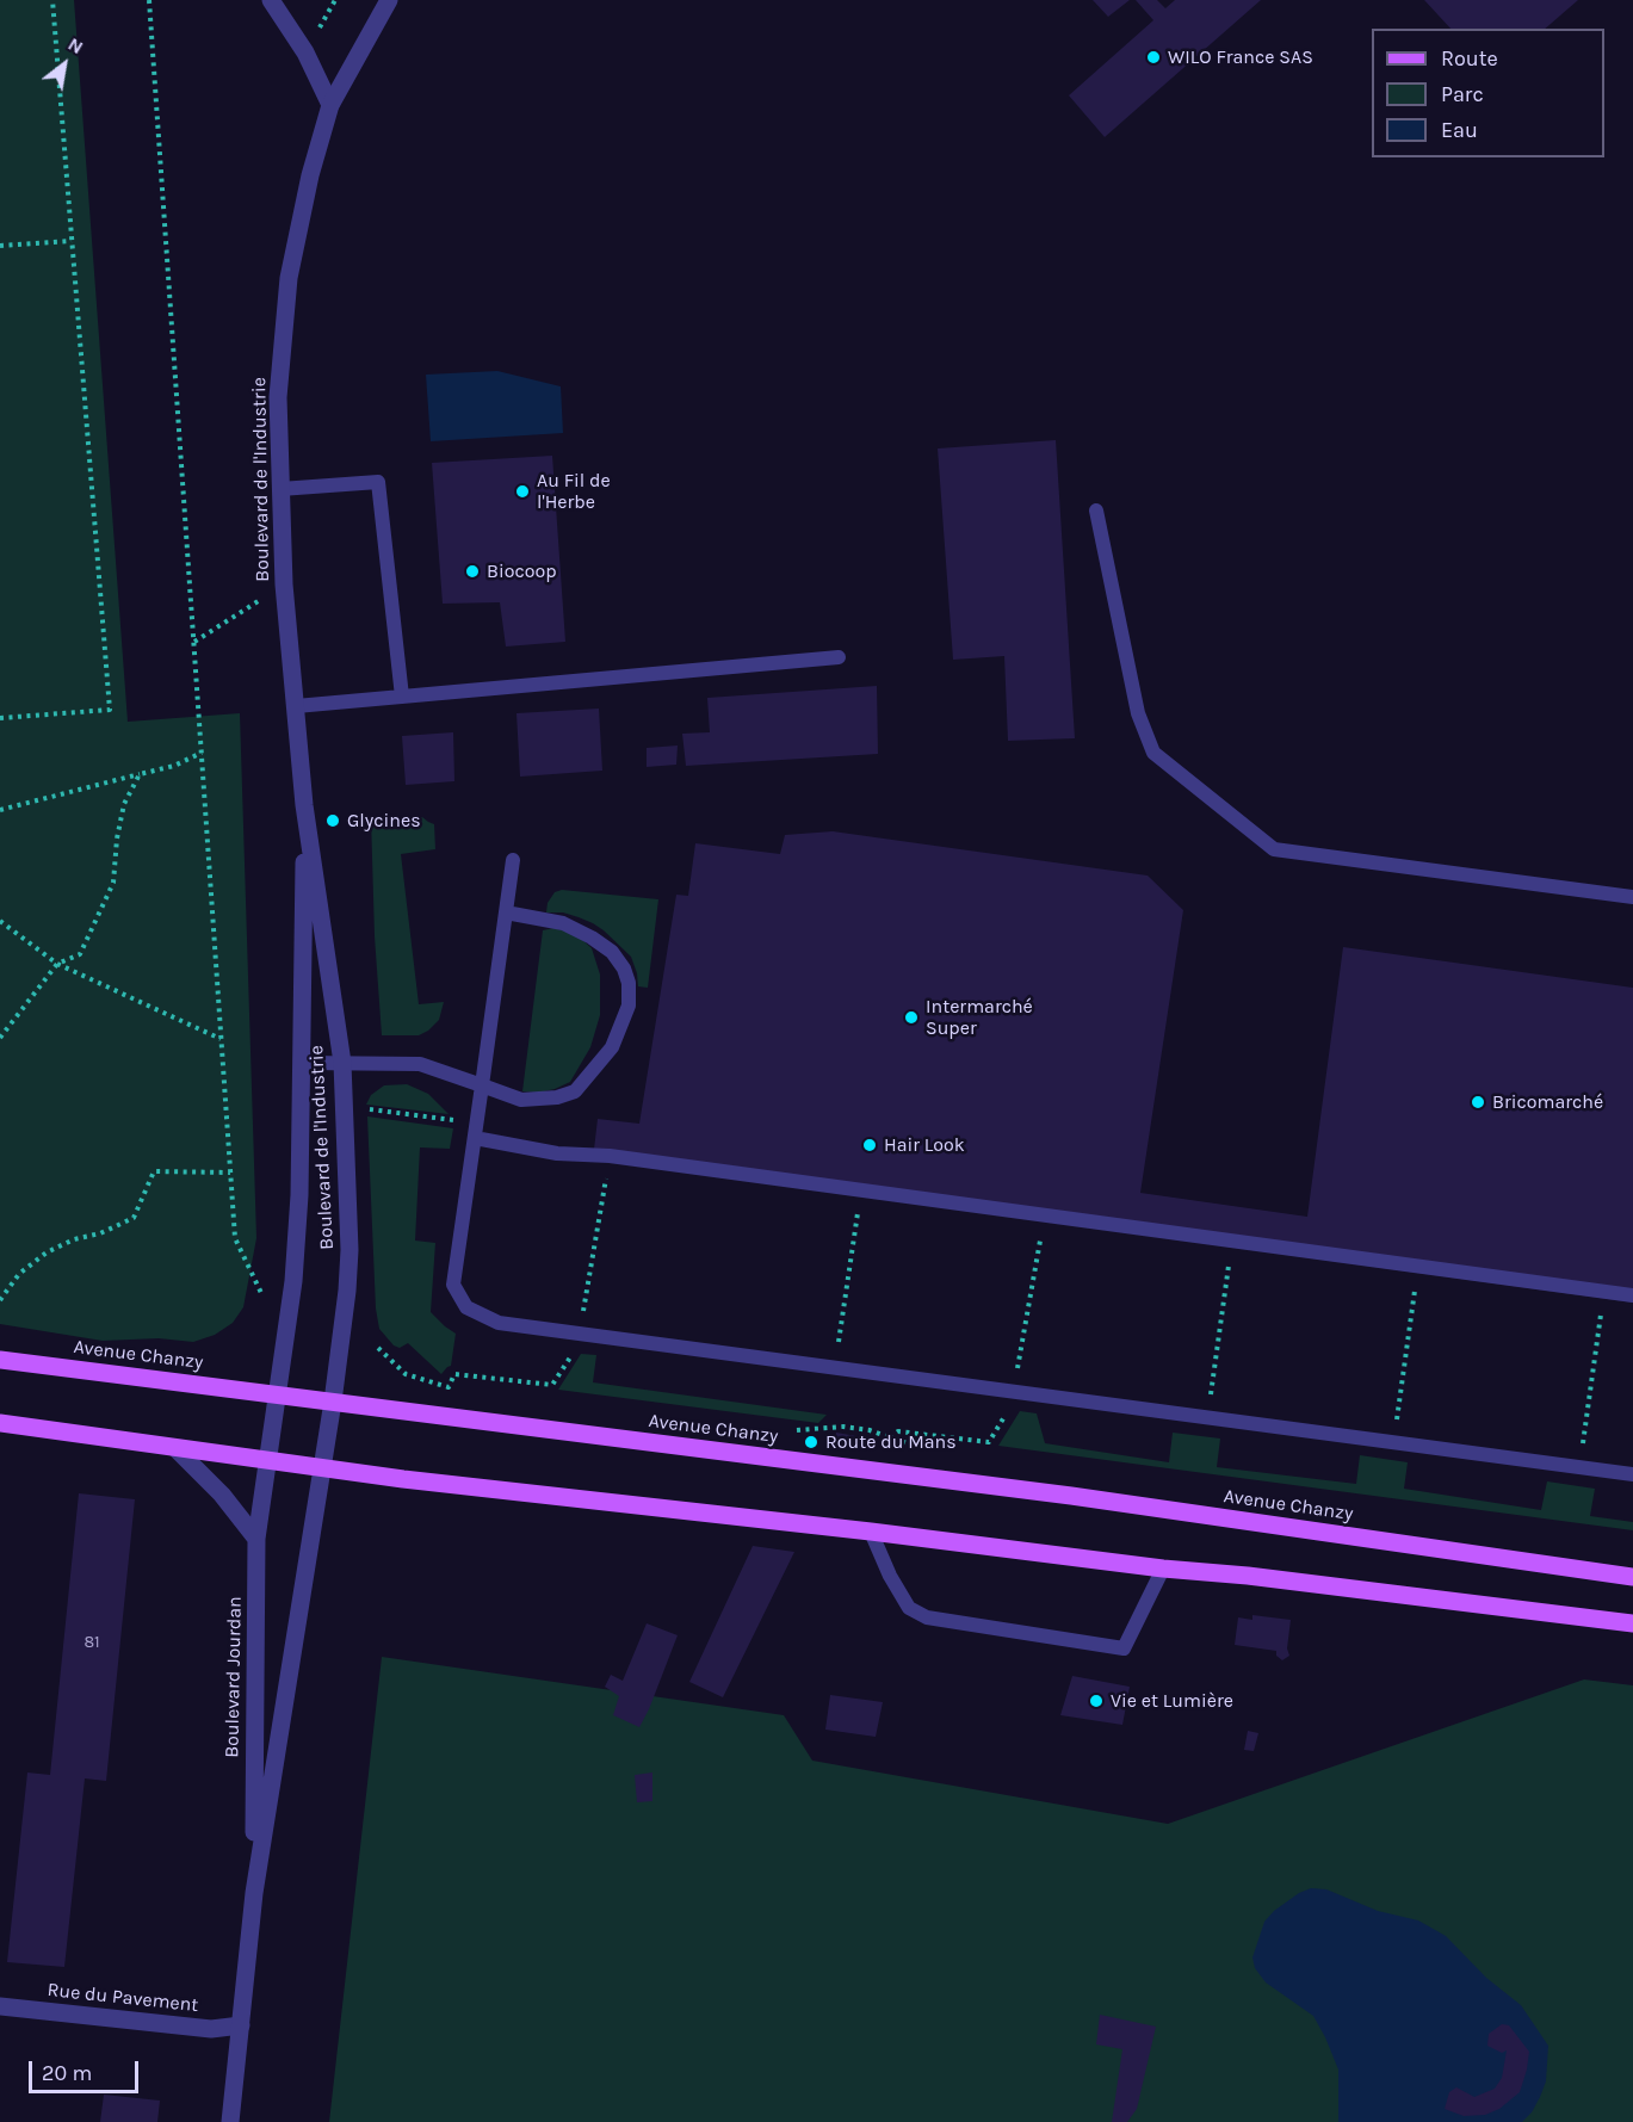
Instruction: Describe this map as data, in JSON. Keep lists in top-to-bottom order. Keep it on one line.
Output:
{"streets":{"main road":["Avenue Chanzy"],"street":["Boulevard de l'Industrie","Boulevard Jourdan","Rue du Pavement"]},"crossings":[["Boulevard de l'Industrie","Avenue Chanzy"],["Boulevard de l'Industrie","Boulevard Jourdan"],["Boulevard Jourdan","Rue du Pavement"]],"places":["WILO France SAS","Au Fil de l'Herbe","Biocoop","Glycines","Intermarché Super","Bricomarché","Hair Look","Route du Mans","Vie et Lumière"],"house_numbers":["81"],"legend":["Route","Parc","Eau"],"scale_bar":"20 m","north":"top right"}
